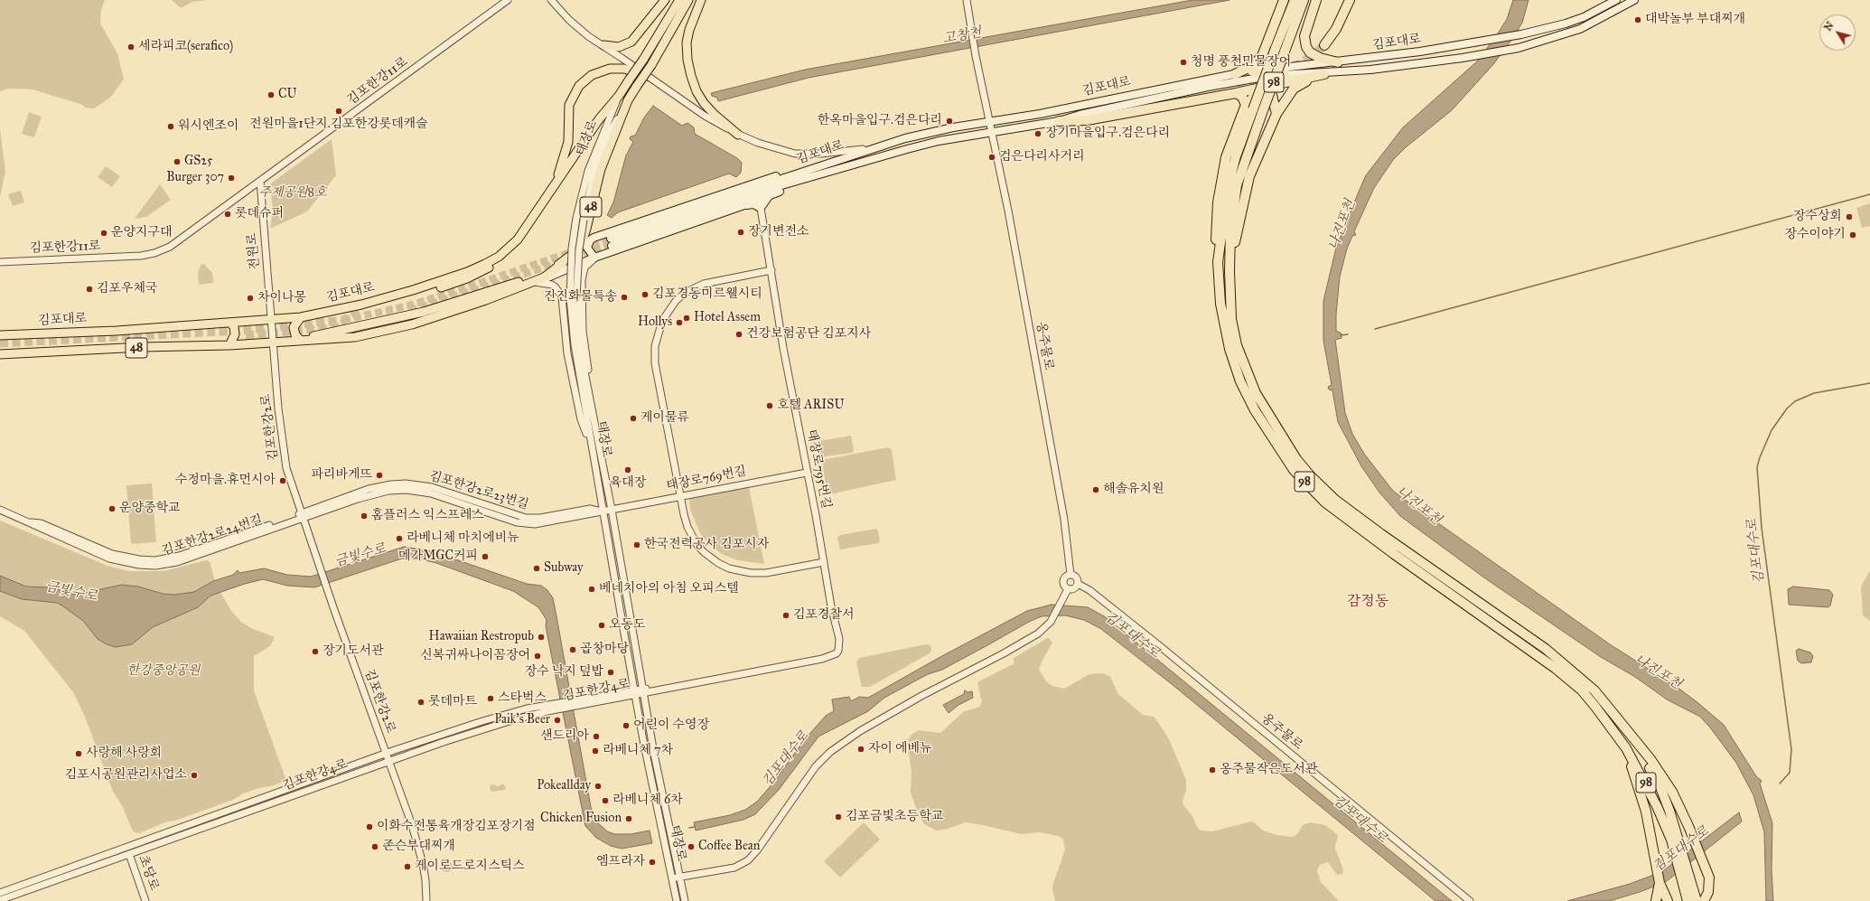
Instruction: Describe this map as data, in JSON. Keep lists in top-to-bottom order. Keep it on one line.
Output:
{"streets":{"highway":["98"],"main road":["김포대로","태장로","48"],"street":["김포한강11로","전원로","옹주물로","김포한강2로","태장로795번길","태장로769번길","김포한강2로23번길","김포한강2로24번길","김포한강4로","초당로"]},"crossings":[["김포대로","태장로"],["김포대로","전원로"],["김포대로","옹주물로"],["김포대로","김포한강2로"],["김포한강11로","전원로"],["태장로","48"],["태장로","태장로795번길"],["태장로","태장로769번길"],["태장로","김포한강2로23번길"],["태장로","김포한강4로"],["전원로","김포한강2로"],["김포한강2로","김포한강2로23번길"],["김포한강2로","김포한강2로24번길"],["김포한강2로","김포한강4로"],["태장로795번길","태장로769번길"],["태장로795번길","김포한강4로"],["태장로769번길","김포한강2로23번길"],["김포한강2로23번길","김포한강2로24번길"],["김포한강4로","초당로"]],"districts":["감정동"],"water":["고창천","나진포천","김포대수로","금빛수로"],"parks":["주제공원8호","한강중앙공원"],"places":["대박놀부 부대찌개","세라피코(serafico)","청명 풍천민물장어","CU","전원마을1단지.김포한강롯데캐슬","한옥마을입구.검은다리","워시엔조이","장기마을입구.검은다리","검은다리사거리","GS25","Burger 307","롯데슈퍼","장수상회","장기변전소","운양지구대","장수이야기","김포우체국","김포경동미르웰시티","진진화물특송","차이나몽","Hotel Assem","Hollys","건강보험공단 김포지사","호텔 ARISU","케이물류","육대장","파리바게뜨","수정마을.휴먼시아","해솔유치원","운양중학교","홈플러스 익스프레스","라베니체 마치에비뉴","한국전력공사 김포시자","메가MGC커피","Subway","베네치아의 아침 오피스텔","김포경찰서","오동도","Hawaiian Restropub","곱창마당","장기도서관","신복귀싸나이꼼장어","장수 낙지 덮밥","스타벅스","롯데마트","Paik’s Beer","어린이 수영장","샌드리아","자이 에베뉴","라베니체 7차","사랑해 사랑회","옹주물작은도서관","김포시공원관리사업소","Pokeallday","라베니체 6차","김포금빛초등학교","Chicken Fusion","이화수전통육개장김포장기점","존슨부대찌개","Coffee Bean","엠프라자","케이로드로지스틱스"],"north":"top left"}
